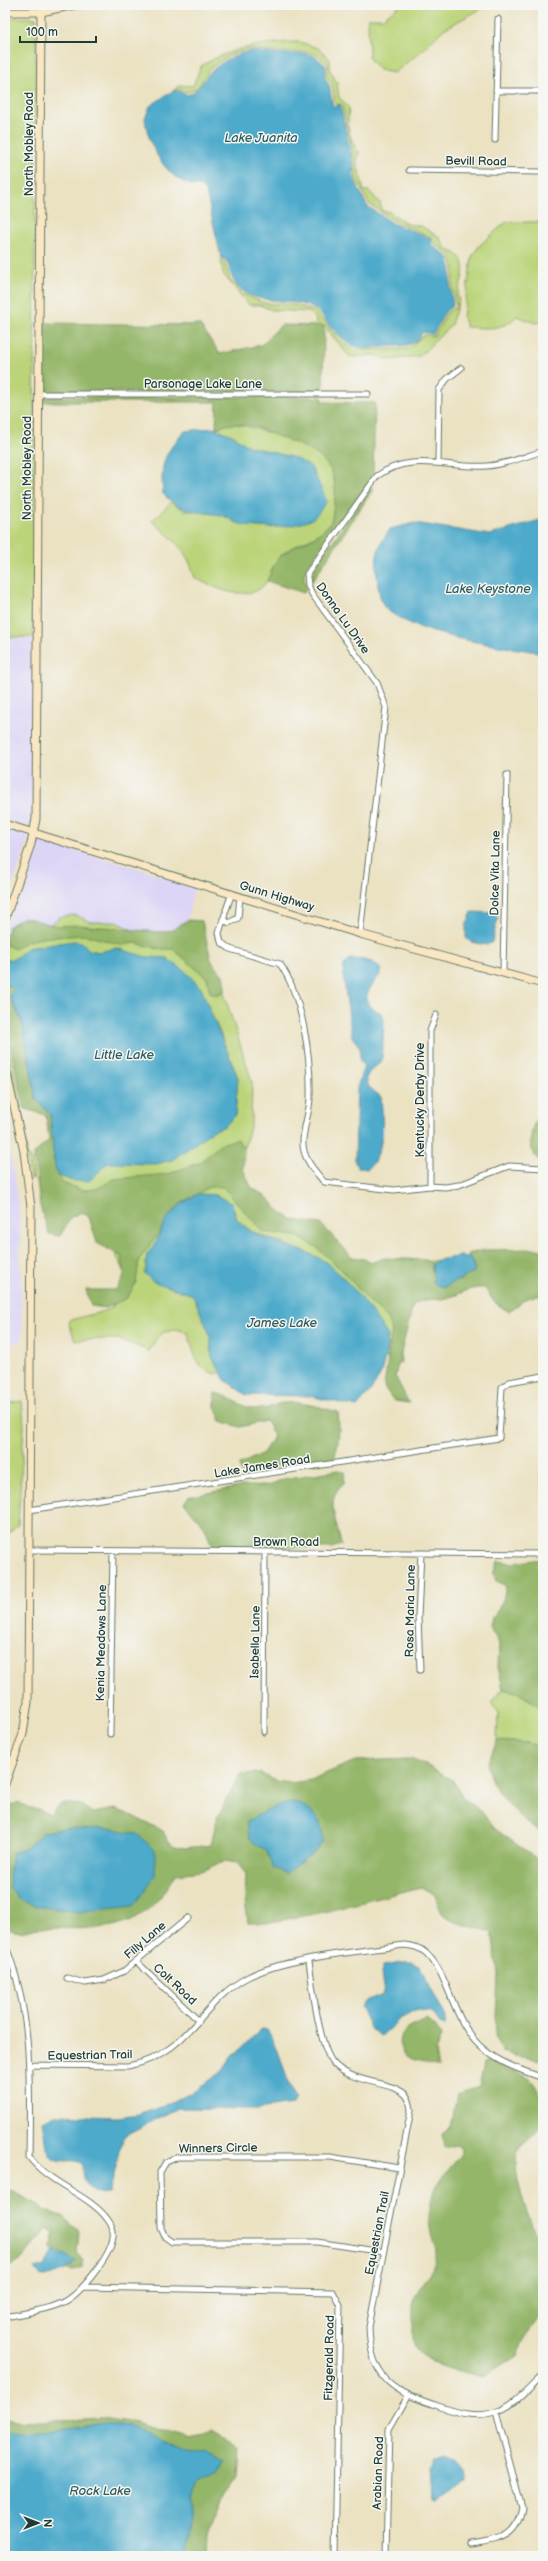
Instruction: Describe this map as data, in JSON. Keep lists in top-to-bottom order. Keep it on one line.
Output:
{"streets":{"street":["North Mobley Road","Bevill Road","Parsonage Lake Lane","Donna Lu Drive","Dolce Vita Lane","Gunn Highway","Kentucky Derby Drive","Lake James Road","Brown Road","Rosa Maria Lane","Isabella Lane","Kenia Meadows Lane","Filly Lane","Colt Road","Equestrian Trail","Winners Circle","Fitzgerald Road","Arabian Road"]},"crossings":[["North Mobley Road","Parsonage Lake Lane"],["North Mobley Road","Gunn Highway"],["Donna Lu Drive","Gunn Highway"],["Dolce Vita Lane","Gunn Highway"],["Brown Road","Rosa Maria Lane"],["Brown Road","Isabella Lane"],["Brown Road","Kenia Meadows Lane"],["Filly Lane","Colt Road"],["Colt Road","Equestrian Trail"],["Equestrian Trail","Winners Circle"],["Equestrian Trail","Arabian Road"]],"water":["Lake Juanita","Lake Keystone","Little Lake","James Lake","Rock Lake"],"scale_bar":"100 m","north":"right"}
